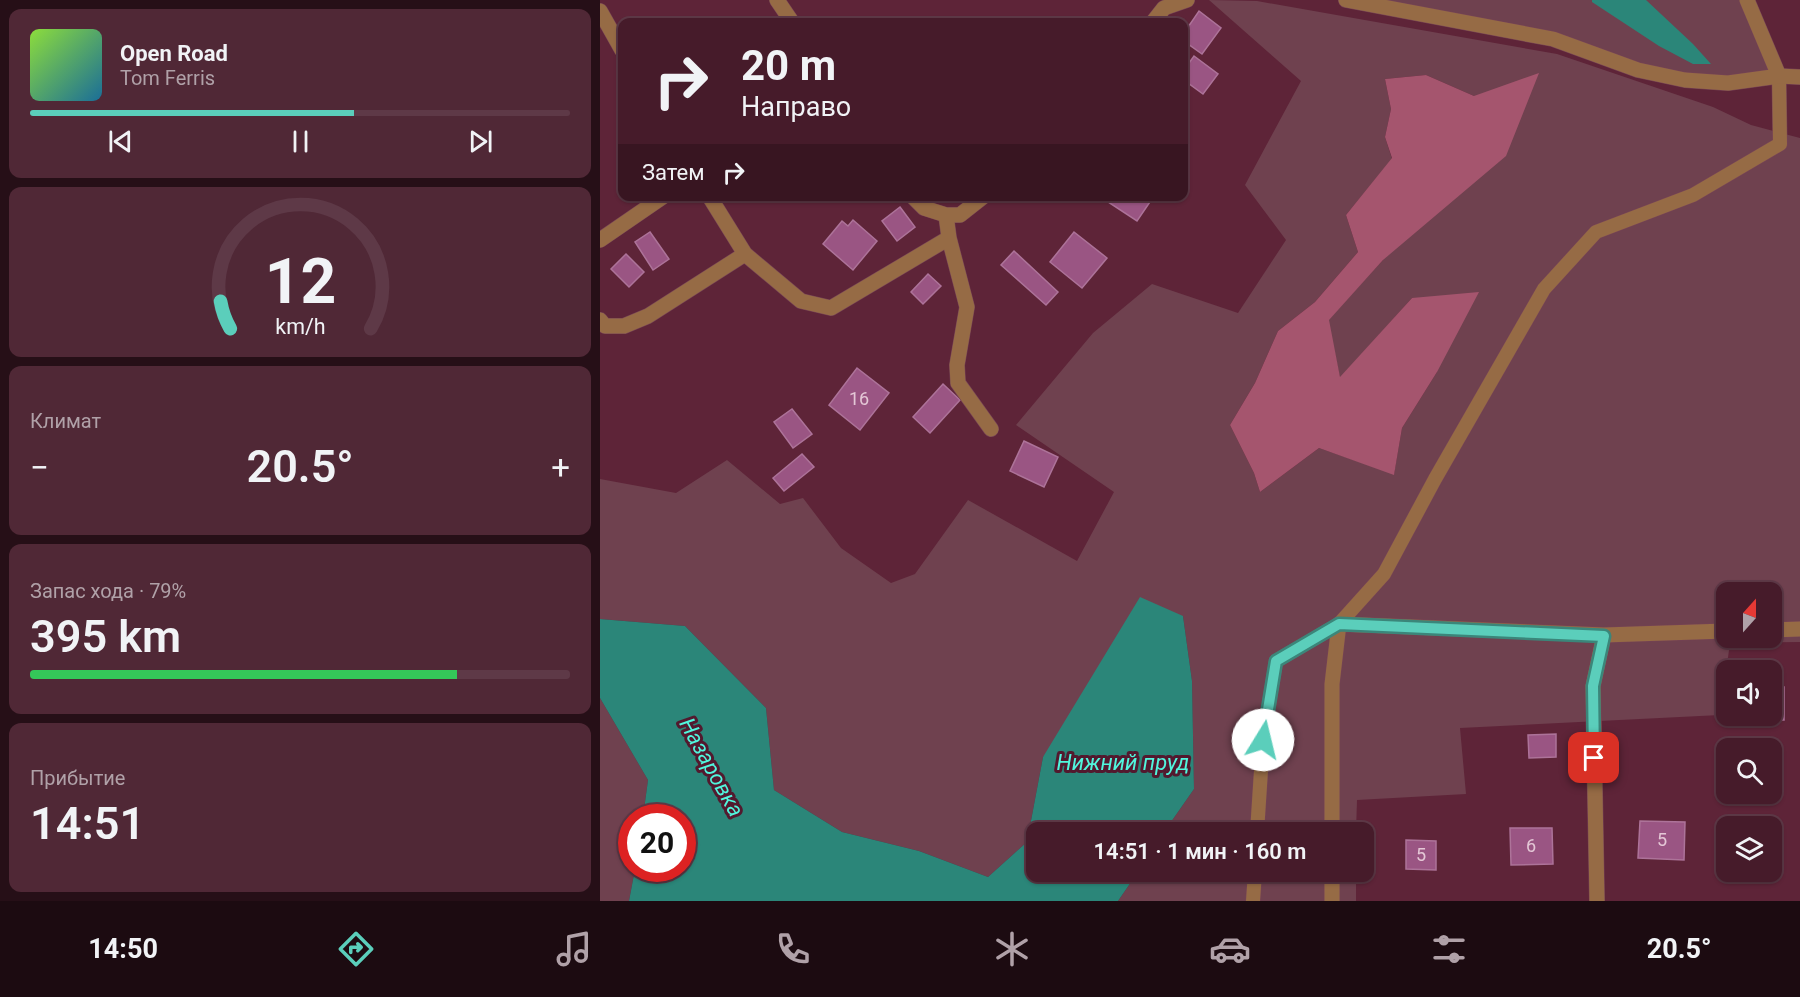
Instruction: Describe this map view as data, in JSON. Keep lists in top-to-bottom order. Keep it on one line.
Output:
{"water":["Нижний пруд","Назаровка"],"house_numbers":["16","5","6","5"],"north":"top","page":{"turn":["20 m","Направо"],"song":["Open Road","Tom Ferris"],"then":"Затем","tile":["Климат",["Запас хода · 79%","395 km"],["Прибытие","14:51"]],"heat":["−","20.5°","+"],"limit":"20","trip":"14:51 · 1 мин · 160 m","tabs":["14:50","20.5°"],"gauge":["12","km/h"]}}
